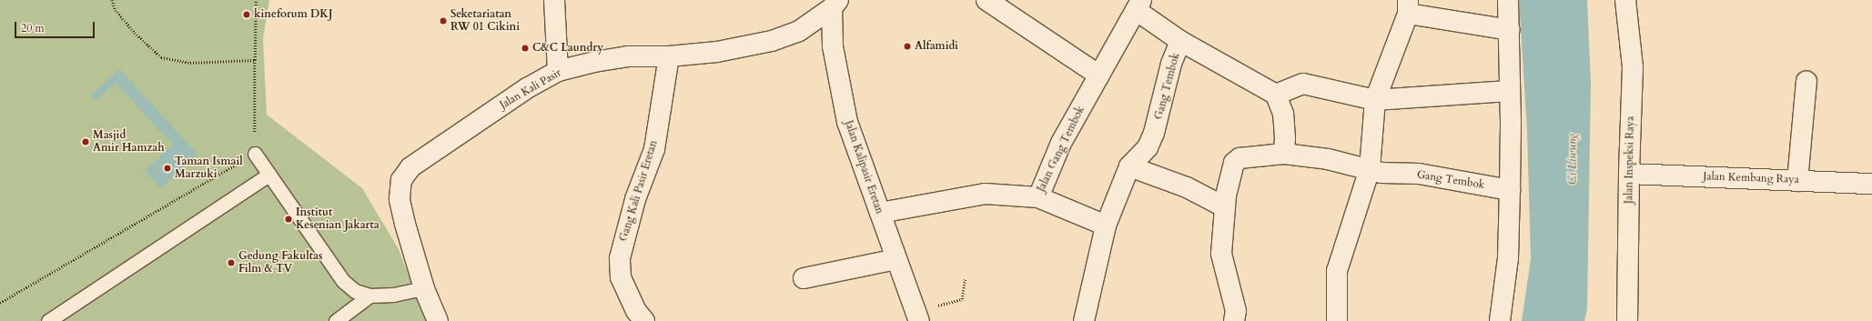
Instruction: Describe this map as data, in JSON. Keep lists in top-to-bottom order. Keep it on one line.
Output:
{"streets":{"street":["Gang Tembok","Jalan Kali Pasir","Jalan Gang Tembok","Jalan Inspeksi Raya","Jalan Kalipasir Eretan","Jalan Kembang Raya","Gang Kali Pasir Eretan"]},"crossings":[["Jalan Kali Pasir","Jalan Kalipasir Eretan"],["Jalan Kali Pasir","Gang Kali Pasir Eretan"],["Jalan Gang Tembok","Jalan Kalipasir Eretan"],["Jalan Inspeksi Raya","Jalan Kembang Raya"]],"water":["Ci Liwung"],"places":["kineforum DKJ","Seketariatan RW 01 Cikini","Alfamidi","C&C Laundry","Masjid Amir Hamzah","Taman Ismail Marzuki","Institut Kesenian Jakarta","Gedung Fakultas Film & TV"],"scale_bar":"20 m"}
